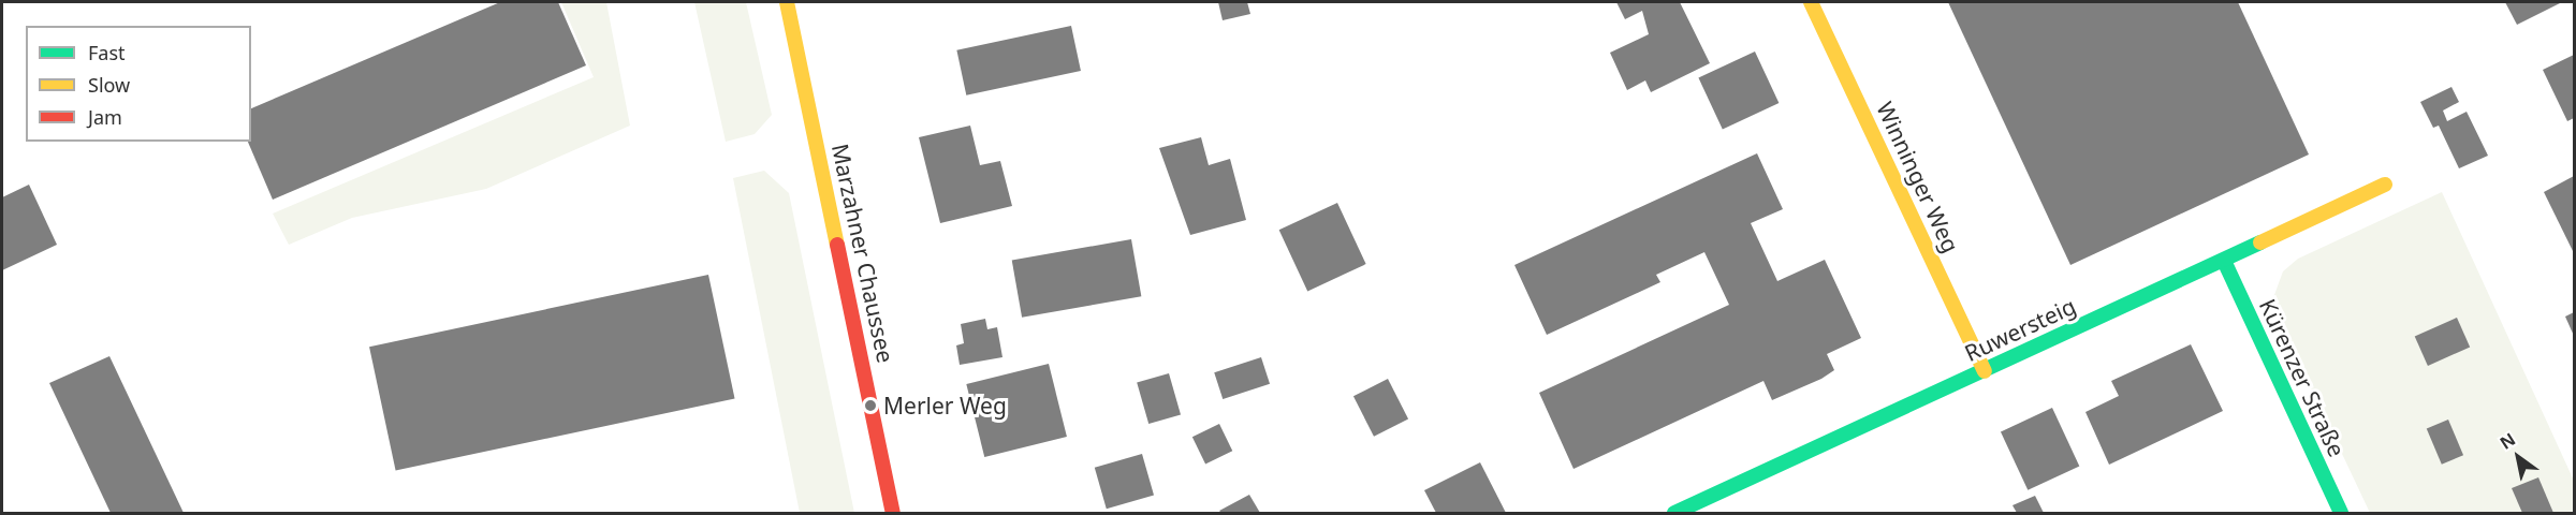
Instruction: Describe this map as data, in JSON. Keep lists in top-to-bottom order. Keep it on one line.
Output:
{"streets":{"street":["Winninger Weg","Marzahner Chaussee","Ruwersteig","Kürenzer Straße"]},"crossings":[["Winninger Weg","Ruwersteig"],["Ruwersteig","Kürenzer Straße"]],"places":["Merler Weg"],"legend":["Fast","Slow","Jam"],"north":"top left"}
